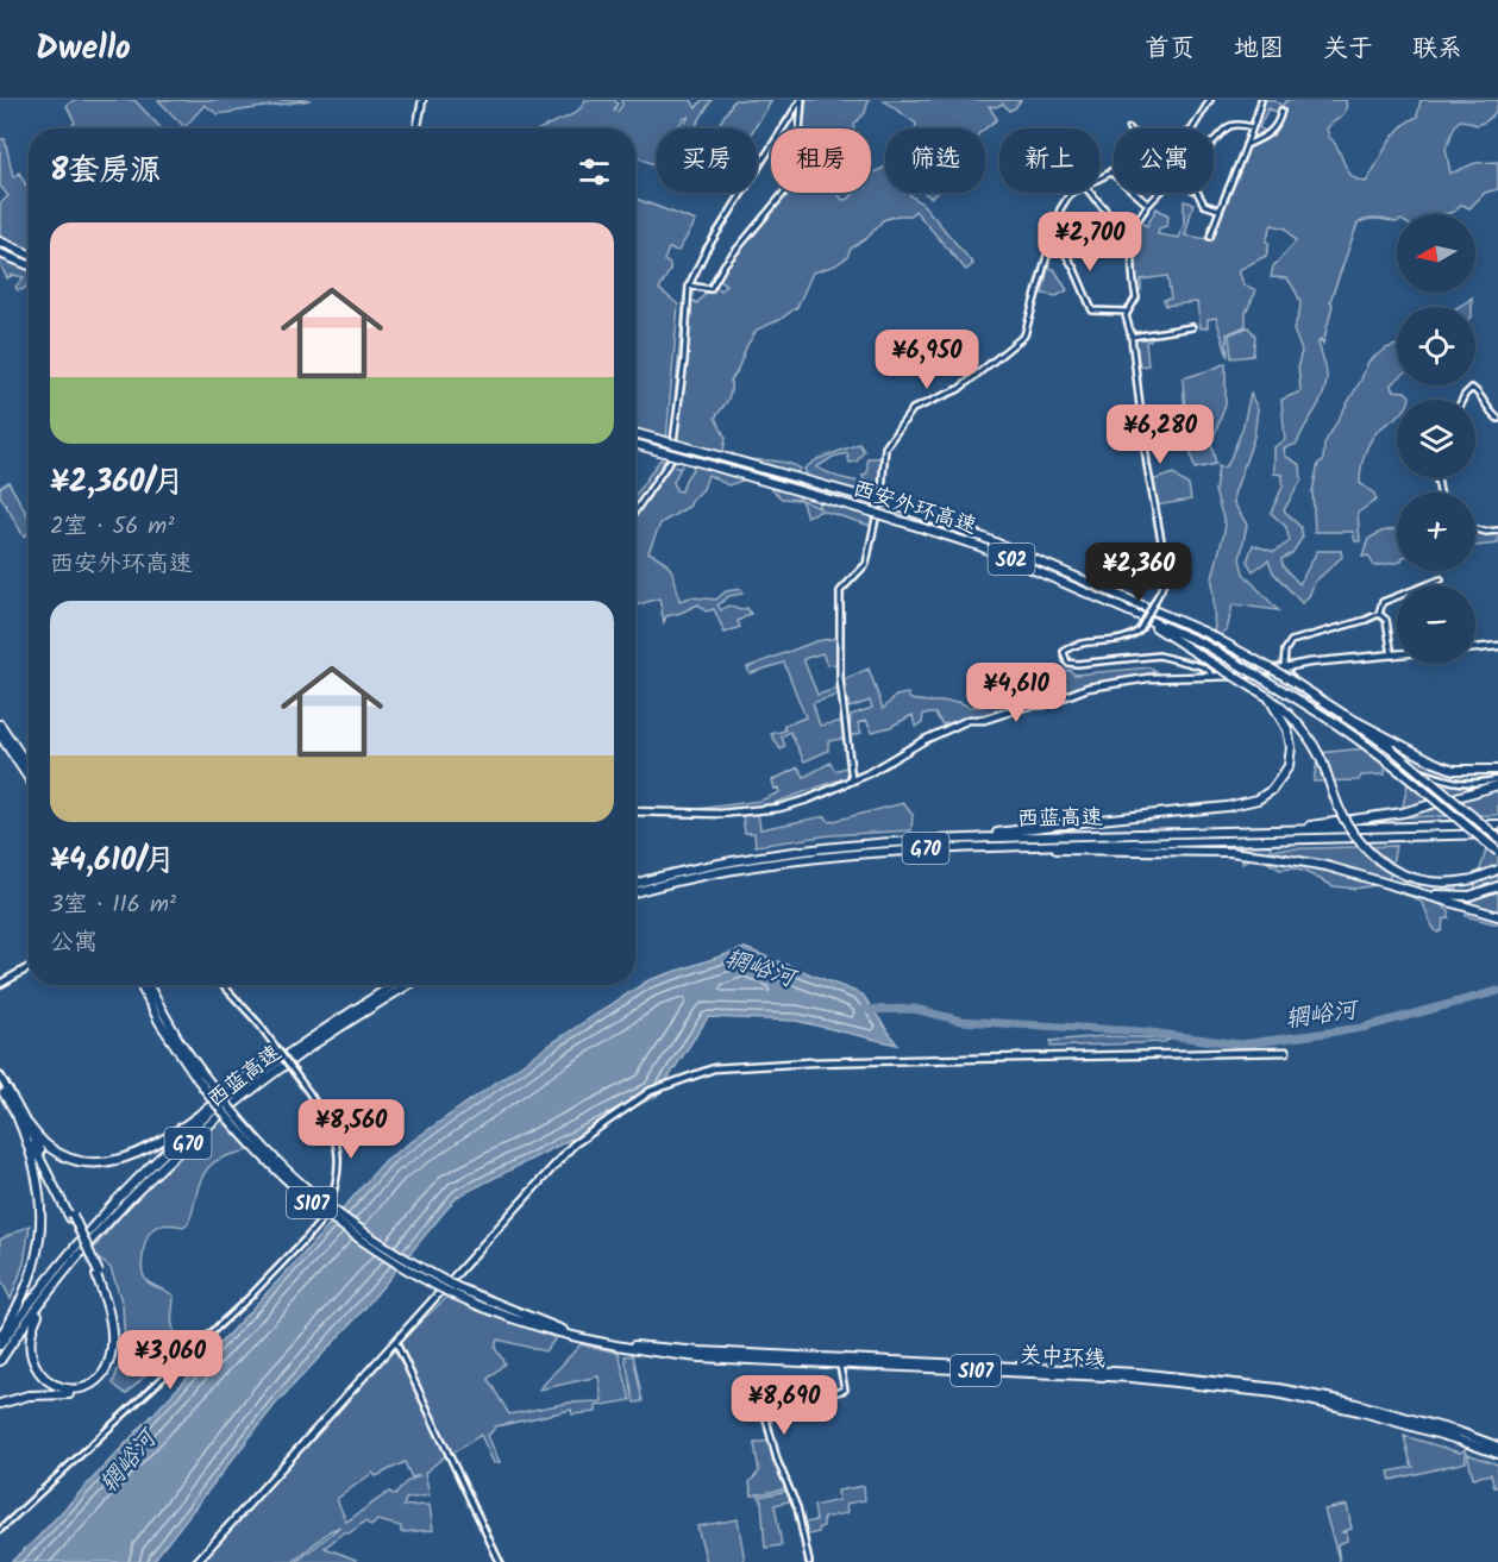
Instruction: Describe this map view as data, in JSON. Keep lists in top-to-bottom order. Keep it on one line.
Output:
{"streets":{"highway":["西安外环高速","S02","西蓝高速","G70","S107","关中环线"]},"crossings":[["西安外环高速","西蓝高速"],["S107","关中环线"]],"water":["辋峪河"],"north":"left","page":{"header":"Dwello","nav":["首页","地图","关于","联系"],"chip":["买房","租房","筛选","新上","公寓"],"heading":"8套房源","price":["¥2,700","¥6,950","¥6,280","¥2,360","¥4,610","¥8,560","¥3,060","¥8,690"],"map_buttons":["+","−"],"list":[{"name":"¥2,360/月","note":"2室 · 56 m² · 西安外环高速"},{"name":"¥4,610/月","note":"3室 · 116 m² · 公寓"}]}}
